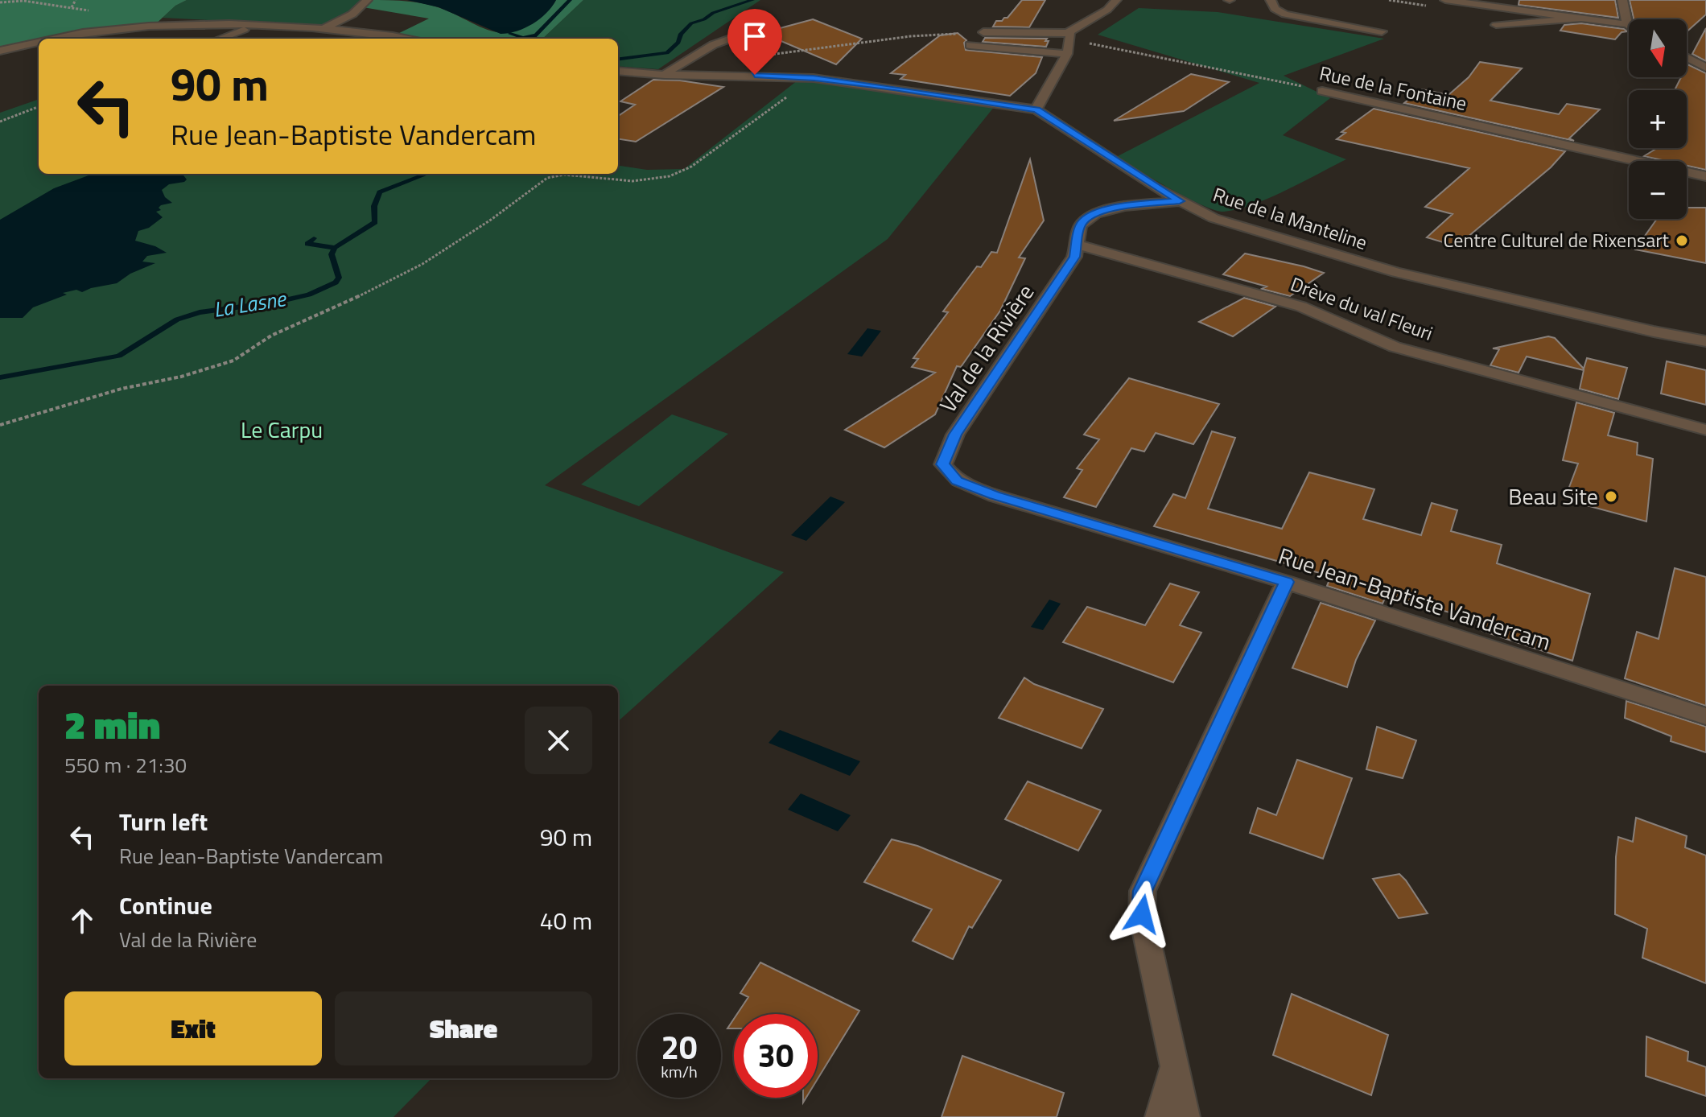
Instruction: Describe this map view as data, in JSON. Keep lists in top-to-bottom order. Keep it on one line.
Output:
{"streets":{"street":["Rue de la Fontaine","Rue de la Manteline","Drève du val Fleuri","Val de la Rivière","Rue Jean-Baptiste Vandercam"]},"crossings":[["Rue de la Manteline","Val de la Rivière"],["Drève du val Fleuri","Val de la Rivière"],["Val de la Rivière","Rue Jean-Baptiste Vandercam"]],"water":["La Lasne"],"parks":["Le Carpu"],"places":["Centre Culturel de Rixensart","Beau Site"],"north":"bottom","page":{"map_buttons":["+","−"],"turn":["90 m","Rue Jean-Baptiste Vandercam"],"heading":["2 min","550 m · 21:30"],"list":[{"name":"Turn left","note":"Rue Jean-Baptiste Vandercam","value":"90 m"},{"name":"Continue","note":"Val de la Rivière","value":"40 m"}],"buttons":["Exit","Share"],"speed":"20 km/h","limit":"30"}}
